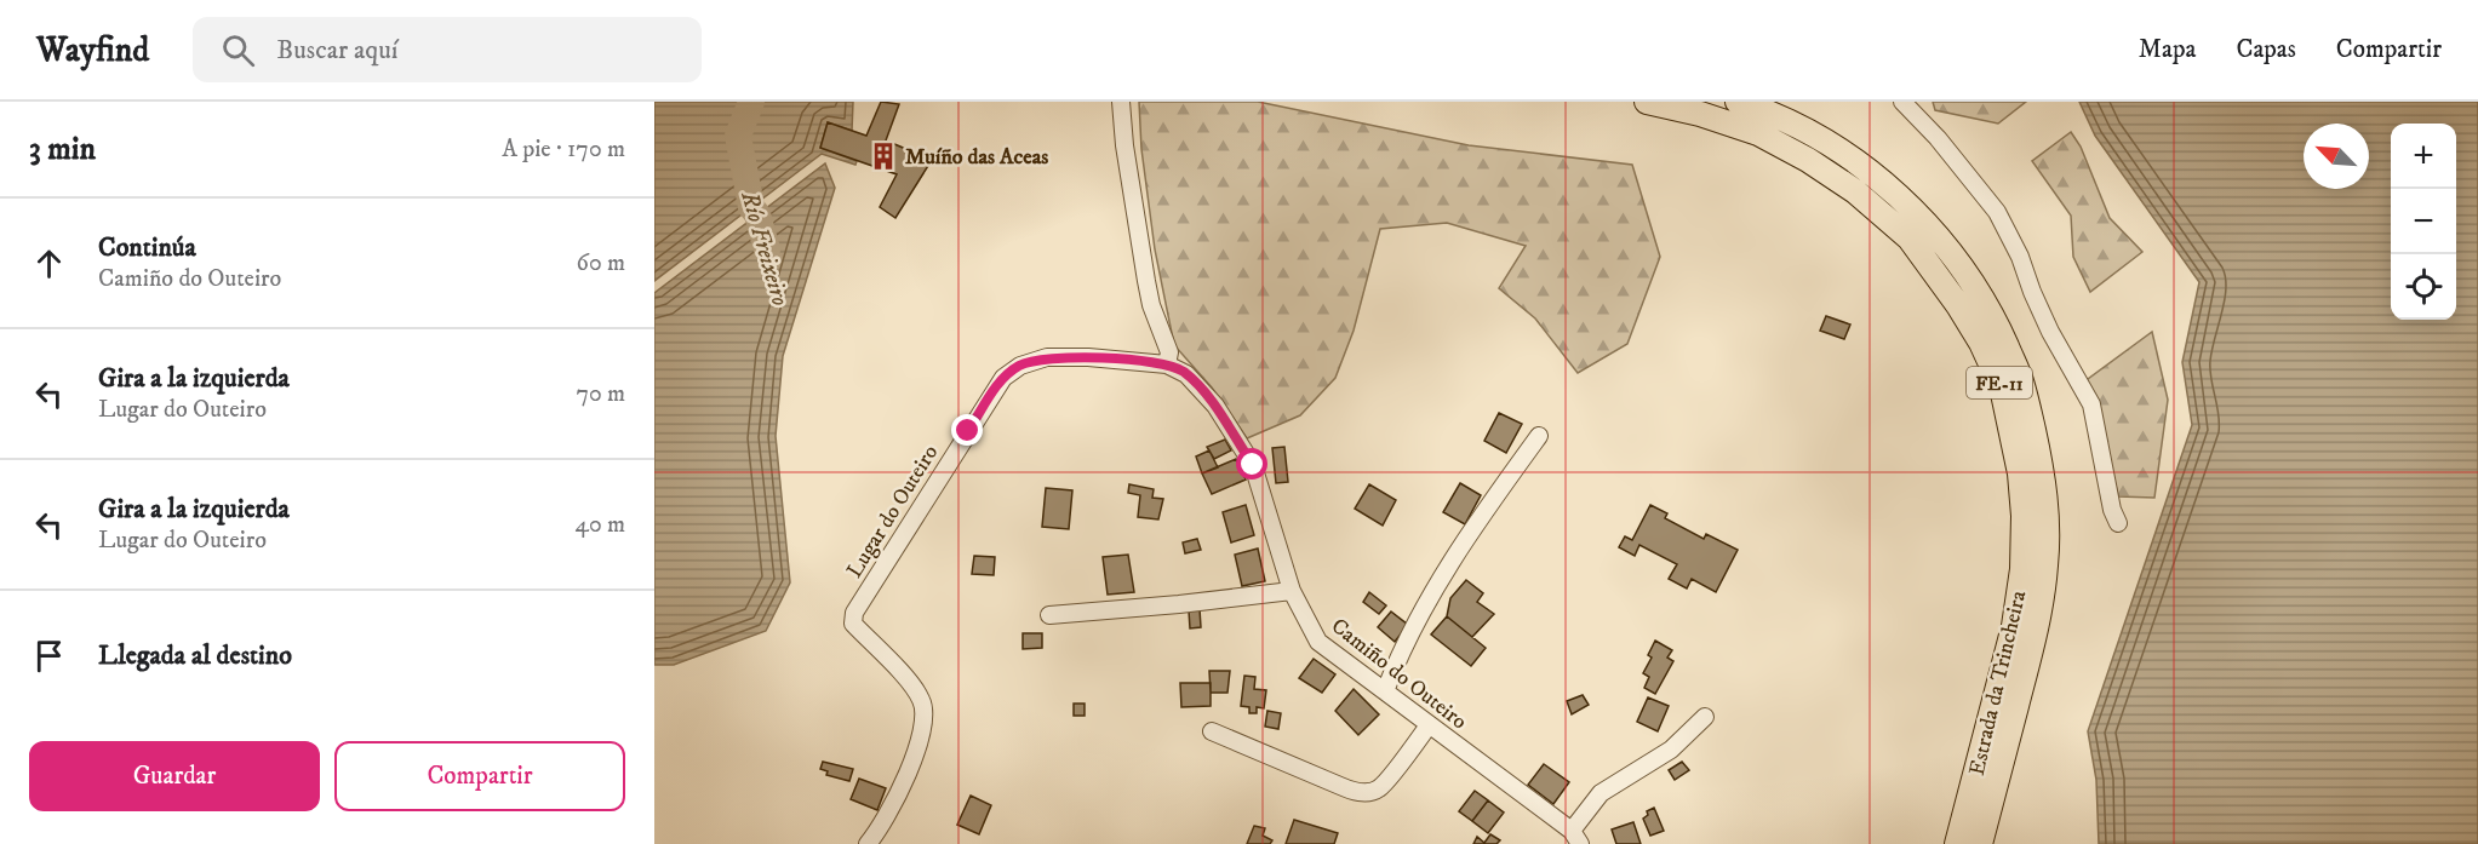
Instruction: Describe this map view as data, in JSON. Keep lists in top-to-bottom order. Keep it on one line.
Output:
{"streets":{"highway":["FE-11","Estrada da Trincheira"],"street":["Lugar do Outeiro","Camiño do Outeiro"]},"crossings":[["Lugar do Outeiro","Camiño do Outeiro"]],"water":["Río Freixeiro"],"places":{"building":["Muíño das Aceas"]},"north":"top left","page":{"header":"Wayfind","search":"Buscar aquí","nav":["Mapa","Capas","Compartir"],"heading":["3 min","A pie · 170 m"],"map_buttons":["+","−"],"list":[["Continúa","Camiño do Outeiro","60 m"],["Gira a la izquierda","Lugar do Outeiro","70 m"],["Gira a la izquierda","Lugar do Outeiro","40 m"],"Llegada al destino"],"buttons":["Guardar","Compartir"]}}
